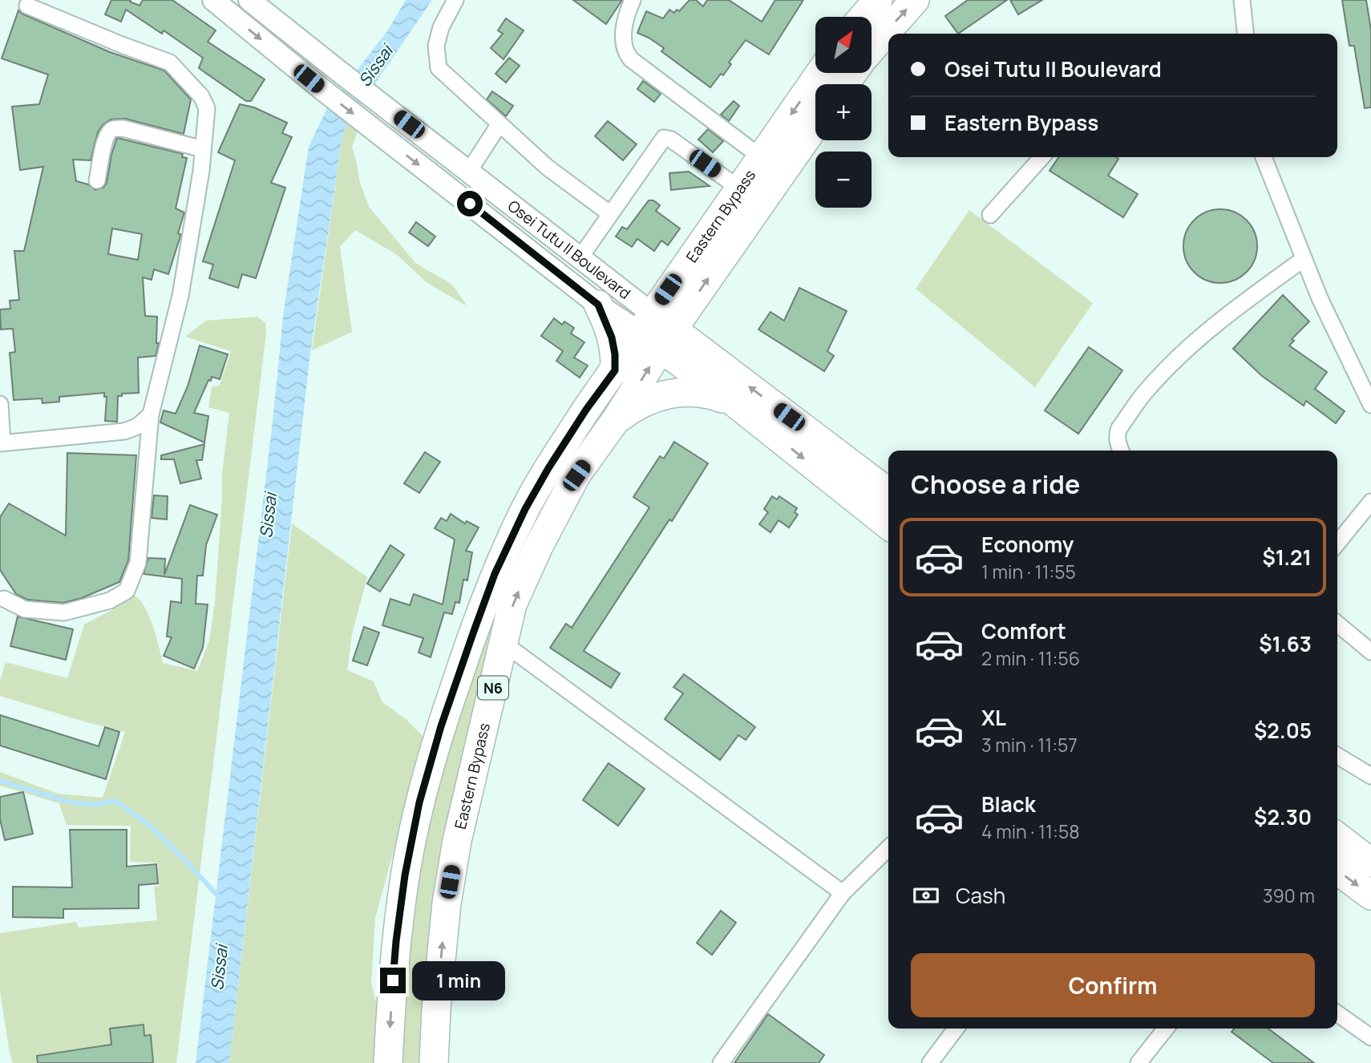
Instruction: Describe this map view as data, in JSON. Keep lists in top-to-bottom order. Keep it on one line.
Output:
{"streets":{"highway":["Eastern Bypass","Osei Tutu II Boulevard","N6"]},"crossings":[["Eastern Bypass","Osei Tutu II Boulevard"]],"water":["Sissai"],"north":"top right","page":{"map_buttons":["+","−"],"banner":["Osei Tutu II Boulevard","Eastern Bypass"],"heading":"Choose a ride","list":[{"name":"Economy","note":"1 min · 11:55","value":"$1.21"},{"name":"Comfort","note":"2 min · 11:56","value":"$1.63"},{"name":"XL","note":"3 min · 11:57","value":"$2.05"},{"name":"Black","note":"4 min · 11:58","value":"$2.30"}],"pay":["Cash","390 m"],"buttons":"Confirm","bubble":"1 min"}}
